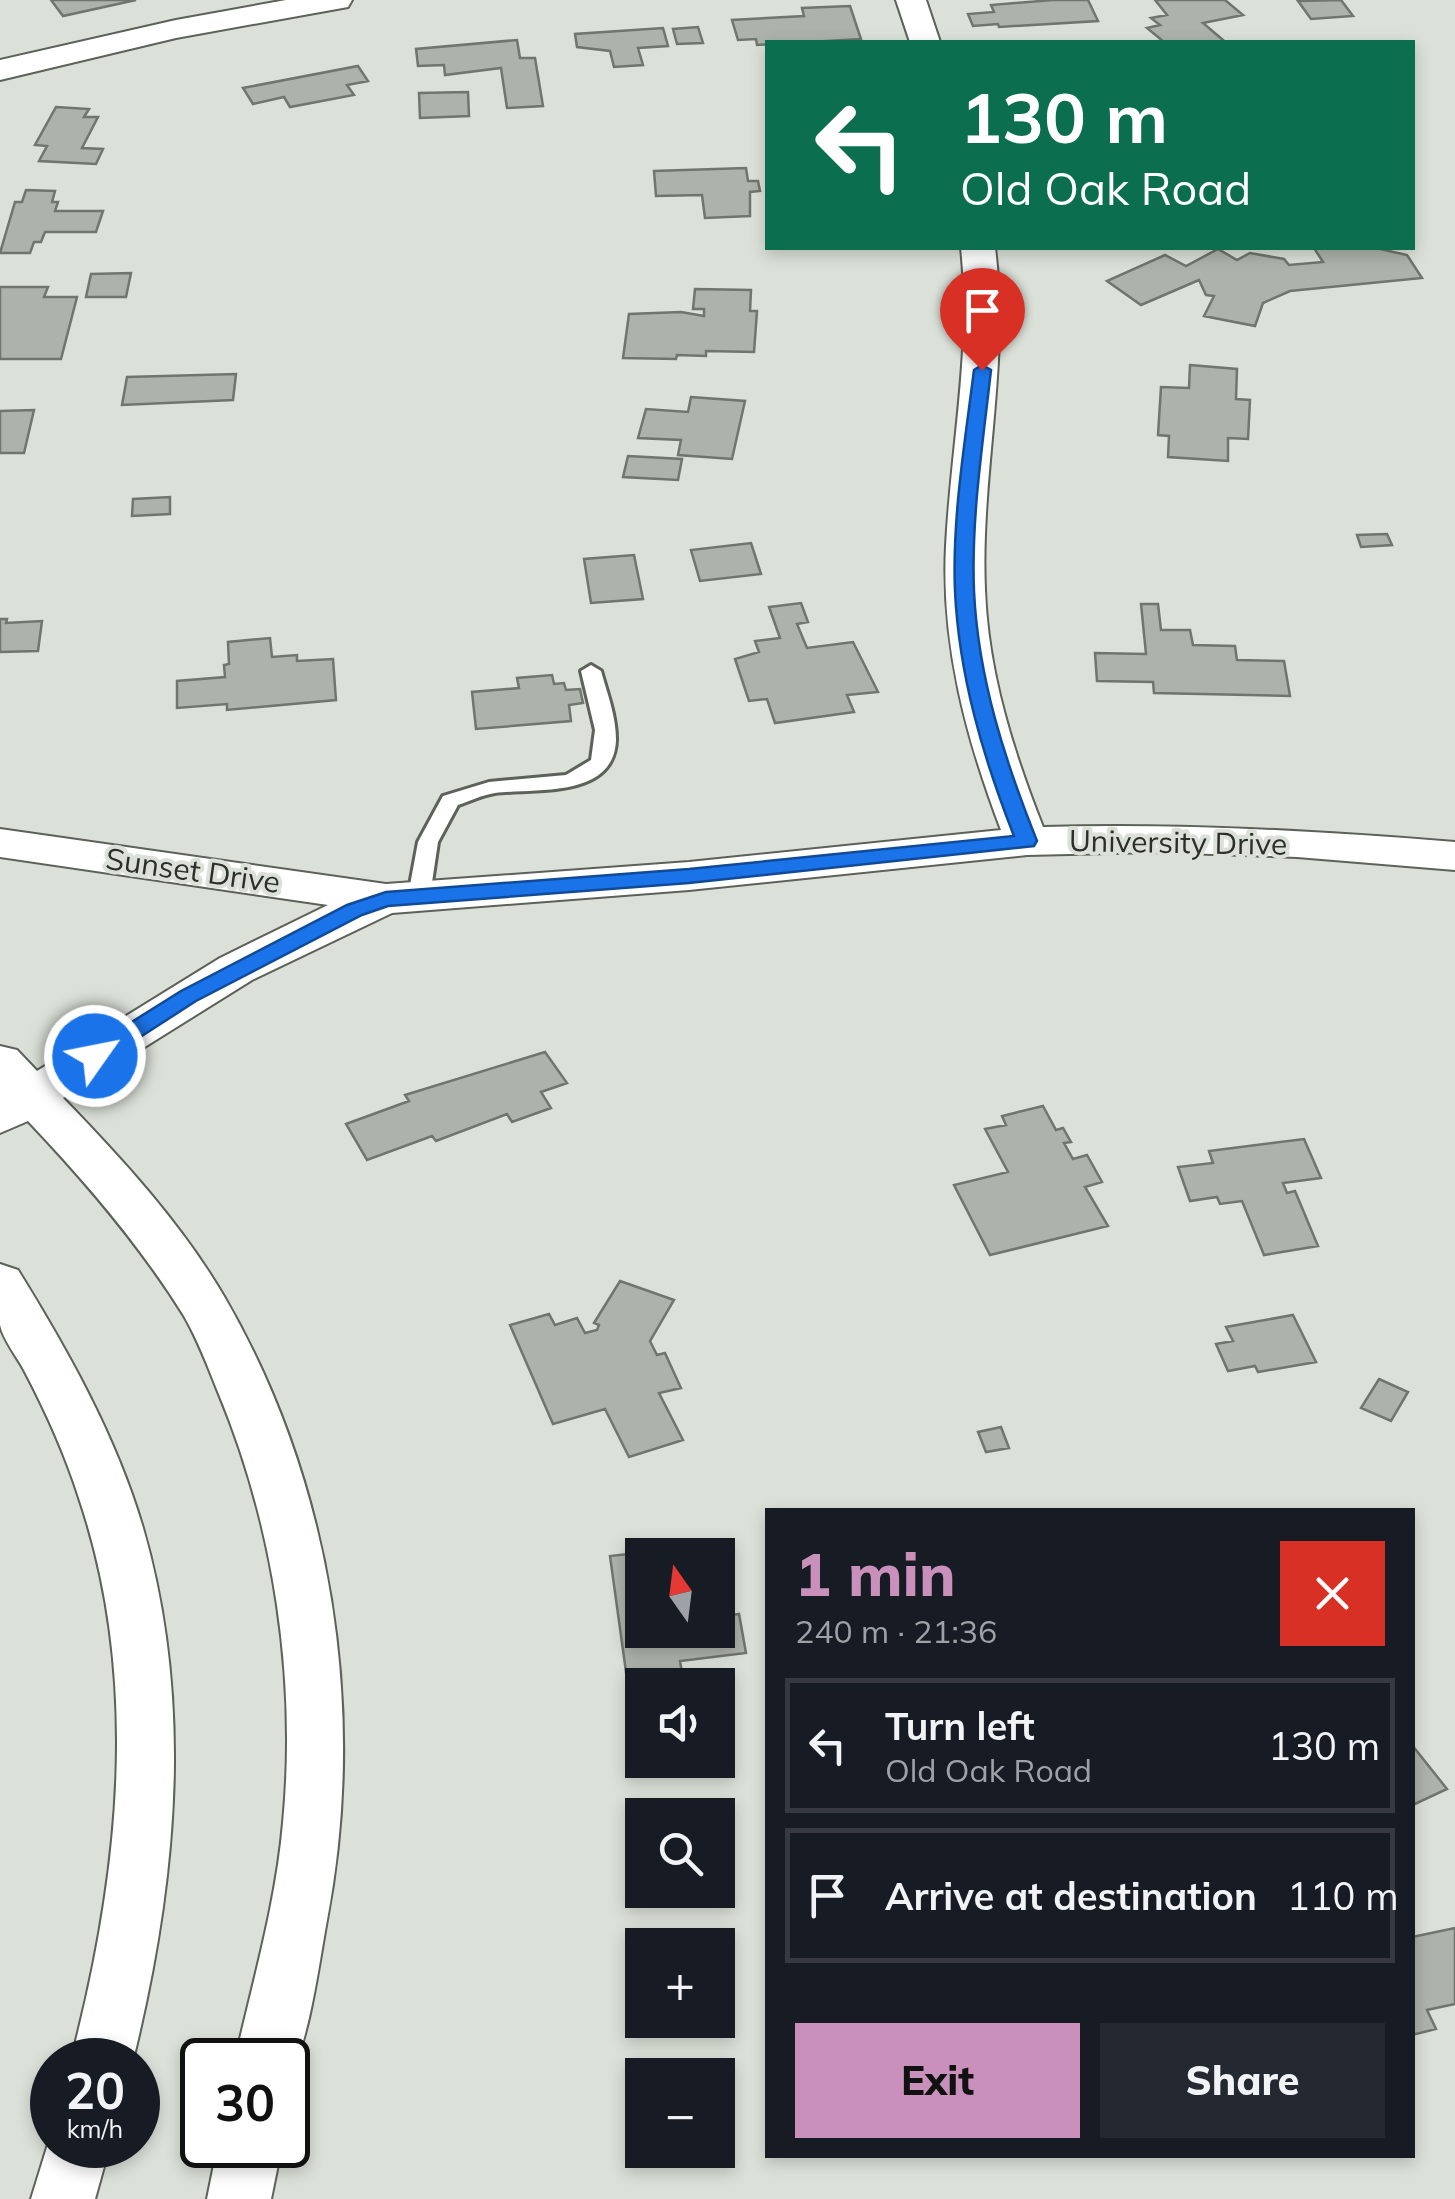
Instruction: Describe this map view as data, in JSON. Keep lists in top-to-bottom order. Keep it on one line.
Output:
{"streets":{"street":["University Drive","Sunset Drive"]},"crossings":[["University Drive","Sunset Drive"]],"north":"top","page":{"turn":["130 m","Old Oak Road"],"heading":["1 min","240 m · 21:36"],"map_buttons":["+","−"],"list":[{"name":"Turn left","note":"Old Oak Road","value":"130 m"},{"name":"Arrive at destination","value":"110 m"}],"buttons":["Exit","Share"],"speed":"20 km/h","limit":"30"}}
